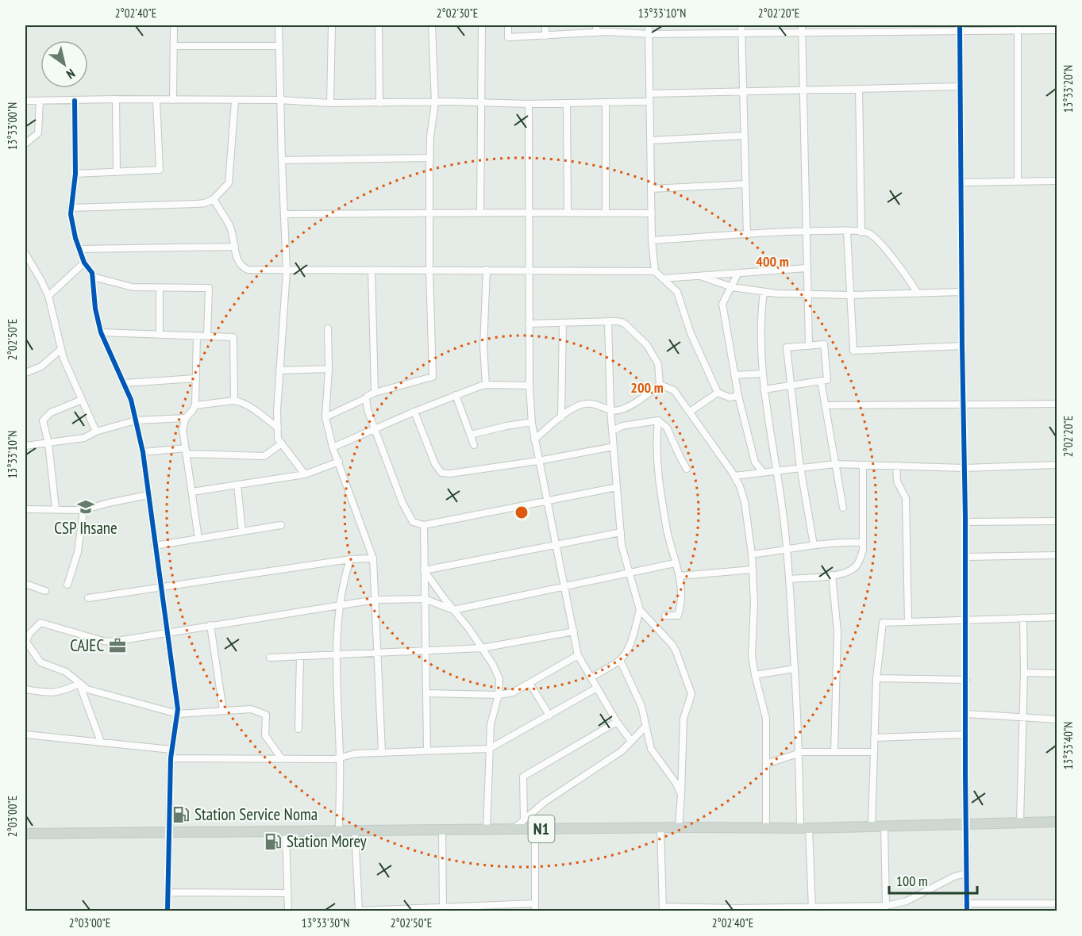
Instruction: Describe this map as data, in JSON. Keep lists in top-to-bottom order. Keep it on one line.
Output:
{"streets":{"main road":["N1"]},"places":{"school or university":["CSP Ihsane"],"office":["CAJEC"],"fuel station":["Station Service Noma","Station Morey"]},"scale_bar":"100 m","north":"bottom right","coordinates":["2°02'40\"E","2°02'30\"E","13°33'10\"N","2°02'20\"E","13°33'20\"N","13°33'00\"N","2°02'50\"E","13°33'40\"N","2°03'00\"E","13°33'30\"N"],"rings":["400 m","200 m"]}
